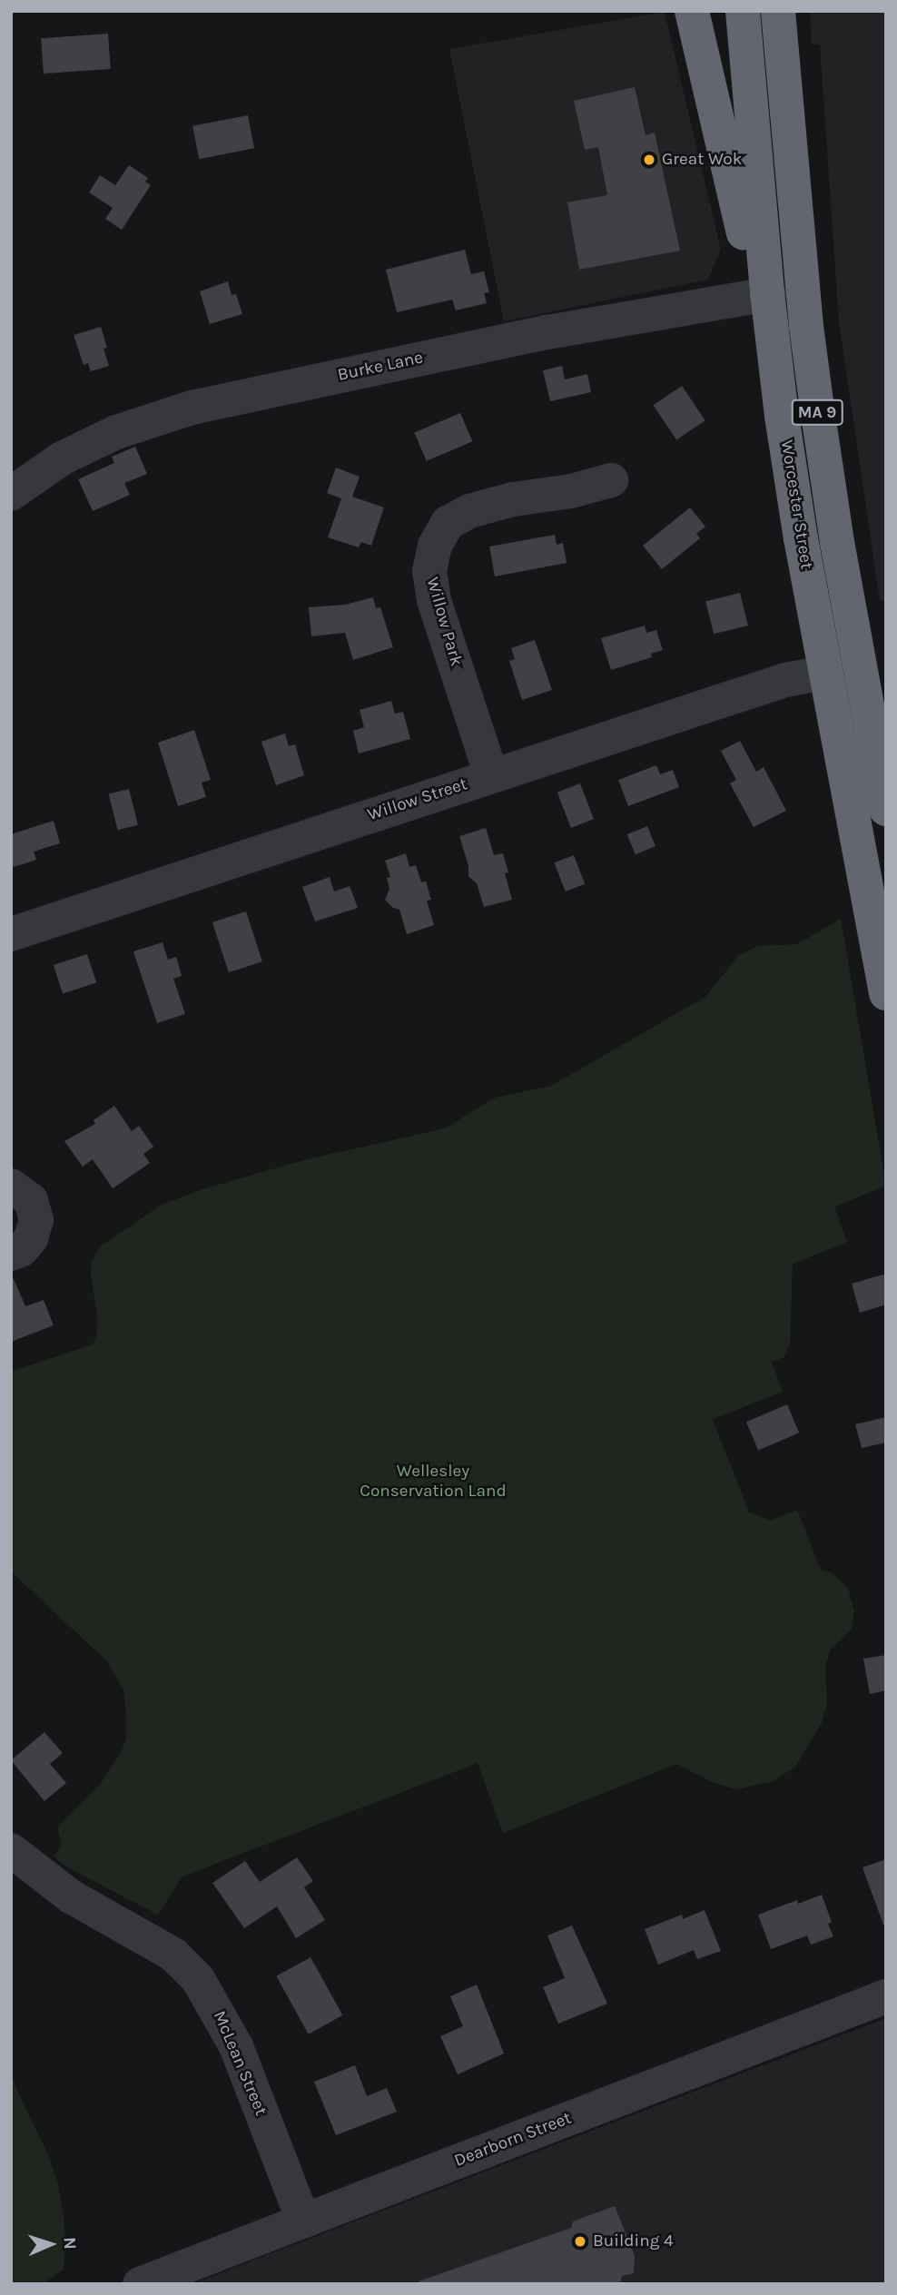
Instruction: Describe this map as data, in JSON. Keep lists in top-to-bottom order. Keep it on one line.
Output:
{"streets":{"highway":["MA 9","Worcester Street"],"street":["Burke Lane","Willow Park","Willow Street","McLean Street","Dearborn Street"]},"crossings":[["Burke Lane","Worcester Street"],["Worcester Street","Willow Street"],["Willow Park","Willow Street"],["McLean Street","Dearborn Street"]],"parks":["Wellesley Conservation Land"],"places":["Great Wok","Building 4"],"north":"right"}
